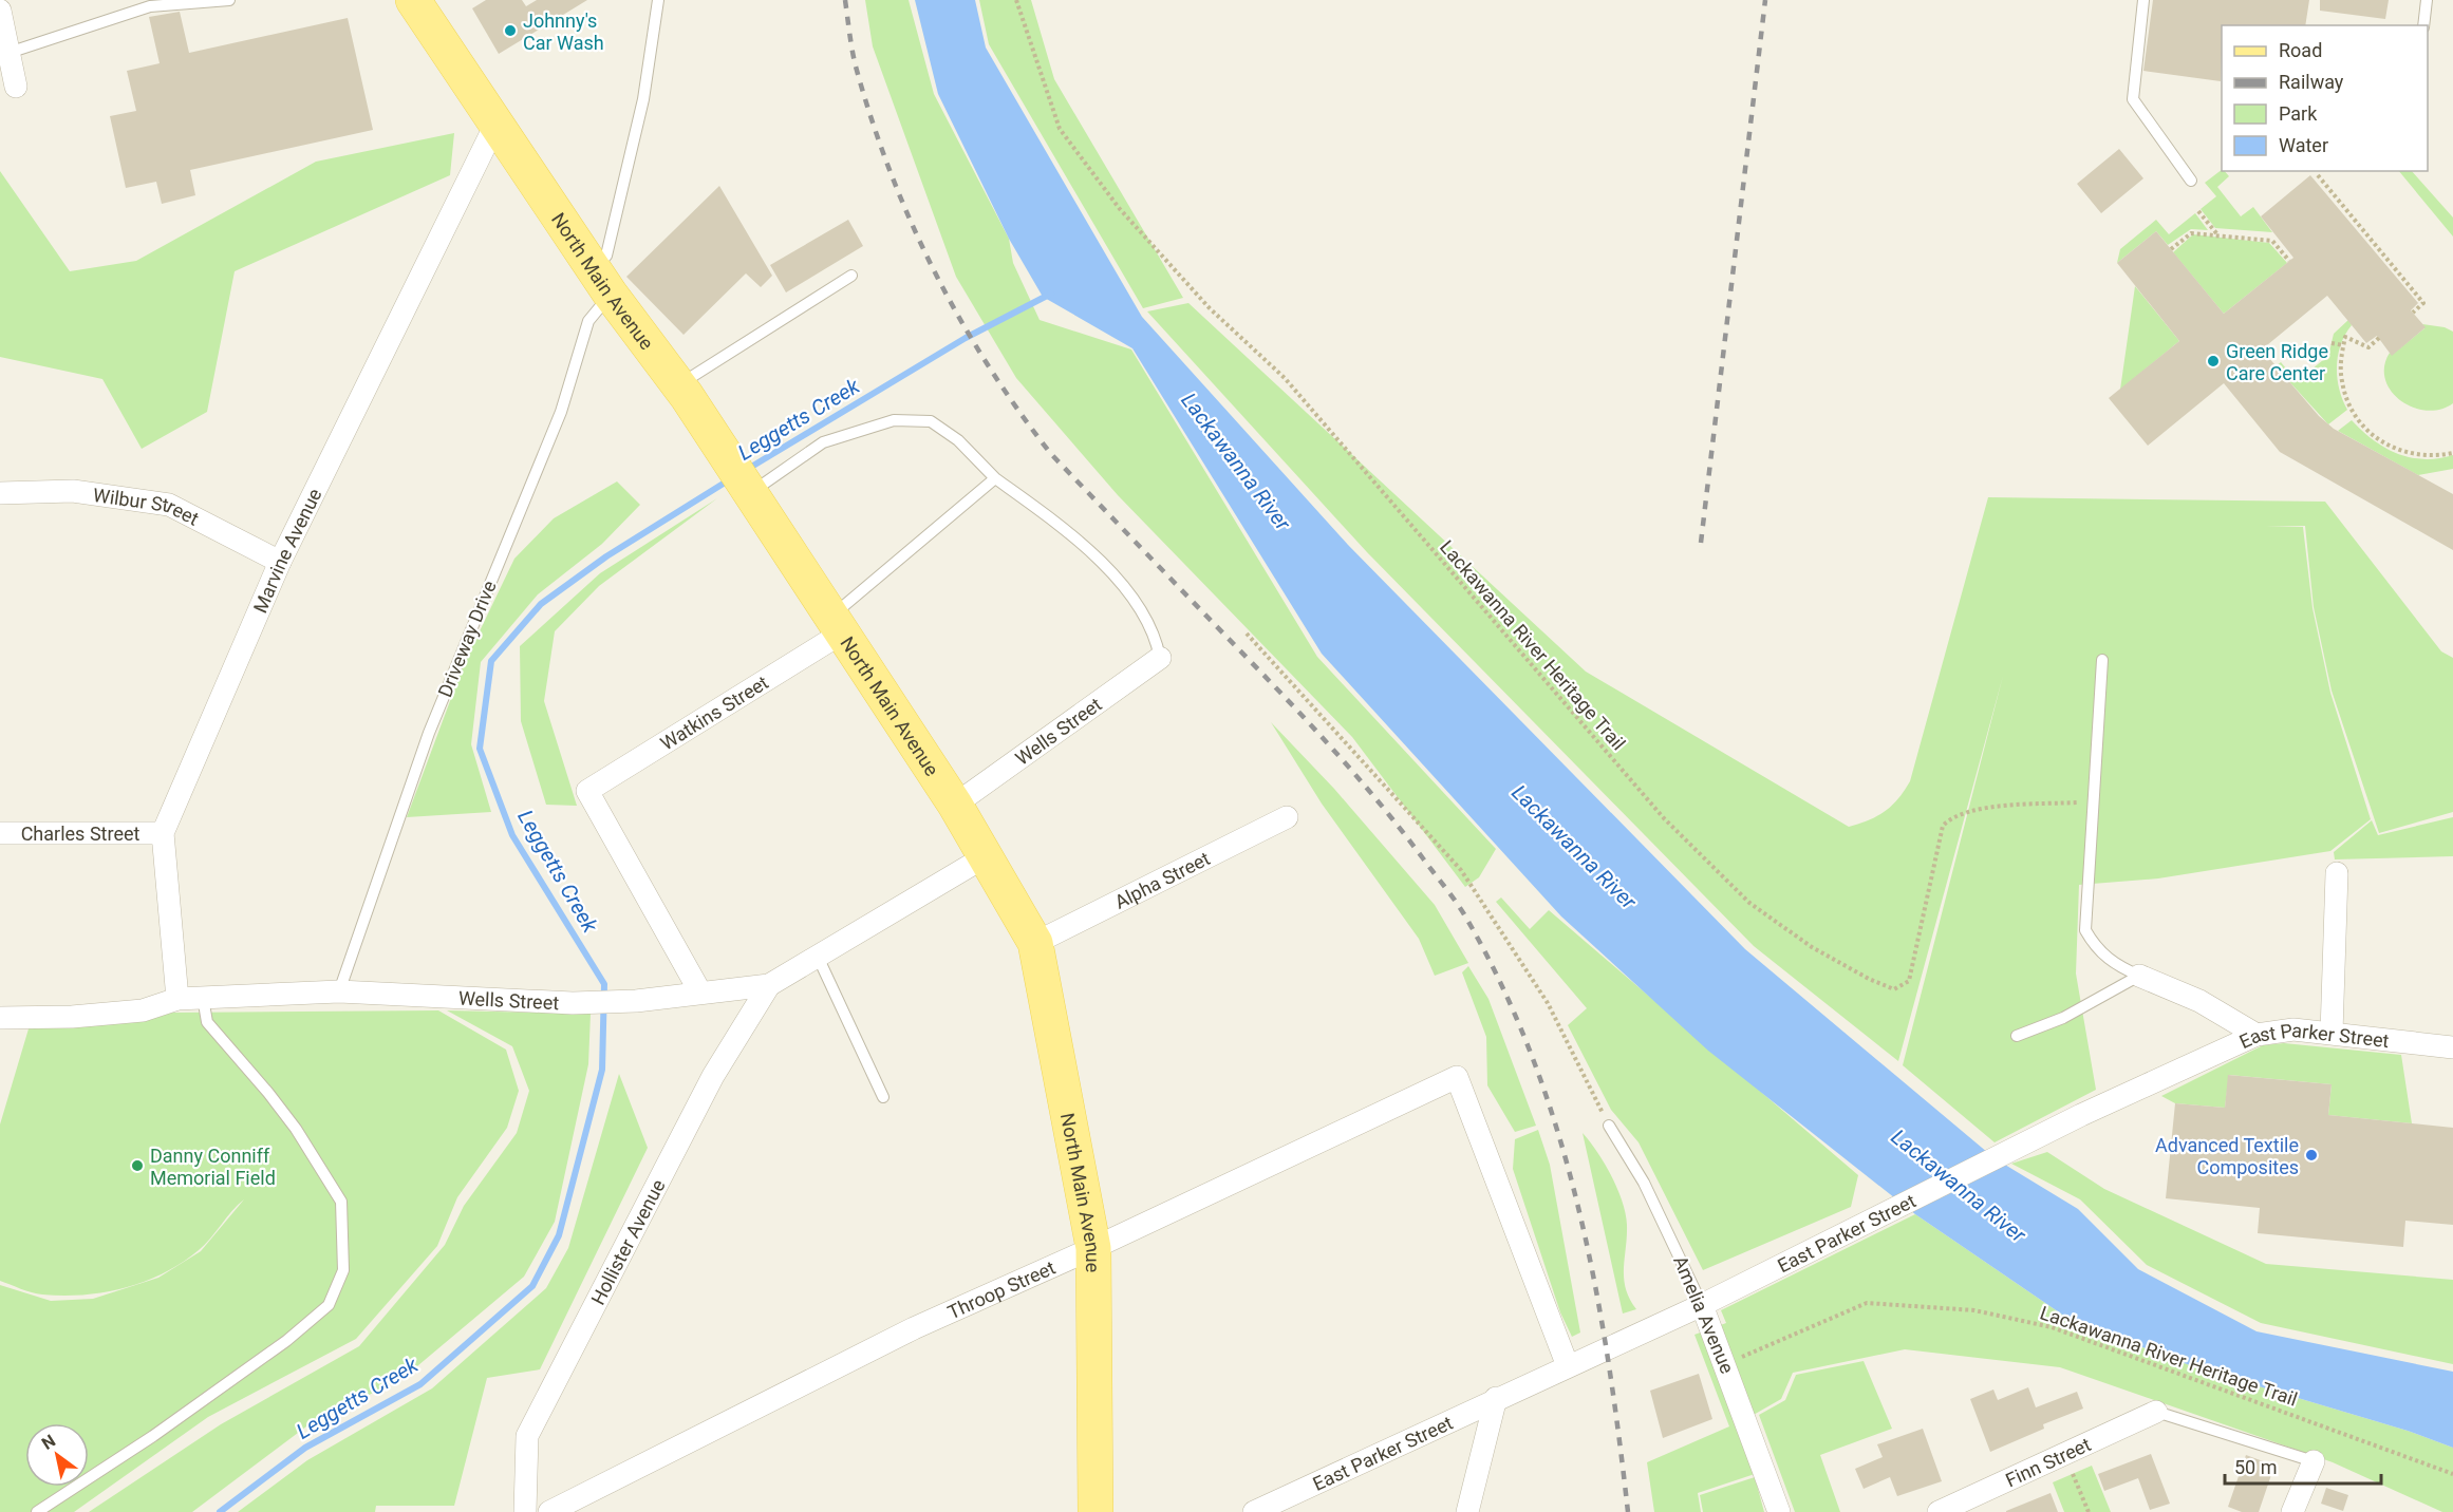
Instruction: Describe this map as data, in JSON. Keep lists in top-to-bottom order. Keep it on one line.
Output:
{"streets":{"main road":["North Main Avenue"],"street":["Wilbur Street","Marvine Avenue","Watkins Street","Wells Street","Charles Street","Alpha Street","East Parker Street","Hollister Avenue","Throop Street","Amelia Avenue","Finn Street"],"lane":["Driveway Drive"],"path":["Lackawanna River Heritage Trail"]},"crossings":[["North Main Avenue","Marvine Avenue"],["North Main Avenue","Driveway Drive"],["North Main Avenue","Watkins Street"],["North Main Avenue","Wells Street"],["North Main Avenue","Alpha Street"],["North Main Avenue","Throop Street"],["Wilbur Street","Marvine Avenue"],["Marvine Avenue","Wells Street"],["Marvine Avenue","Charles Street"],["Driveway Drive","Wells Street"],["Lackawanna River Heritage Trail","Amelia Avenue"],["Watkins Street","Wells Street"],["Wells Street","Hollister Avenue"],["East Parker Street","Throop Street"],["East Parker Street","Amelia Avenue"]],"water":["Leggetts Creek","Lackawanna River"],"places":["Johnny's Car Wash","Green Ridge Care Center","Advanced Textile Composites","Danny Conniff Memorial Field"],"legend":["Road","Railway","Park","Water"],"scale_bar":"50 m","north":"top left"}
